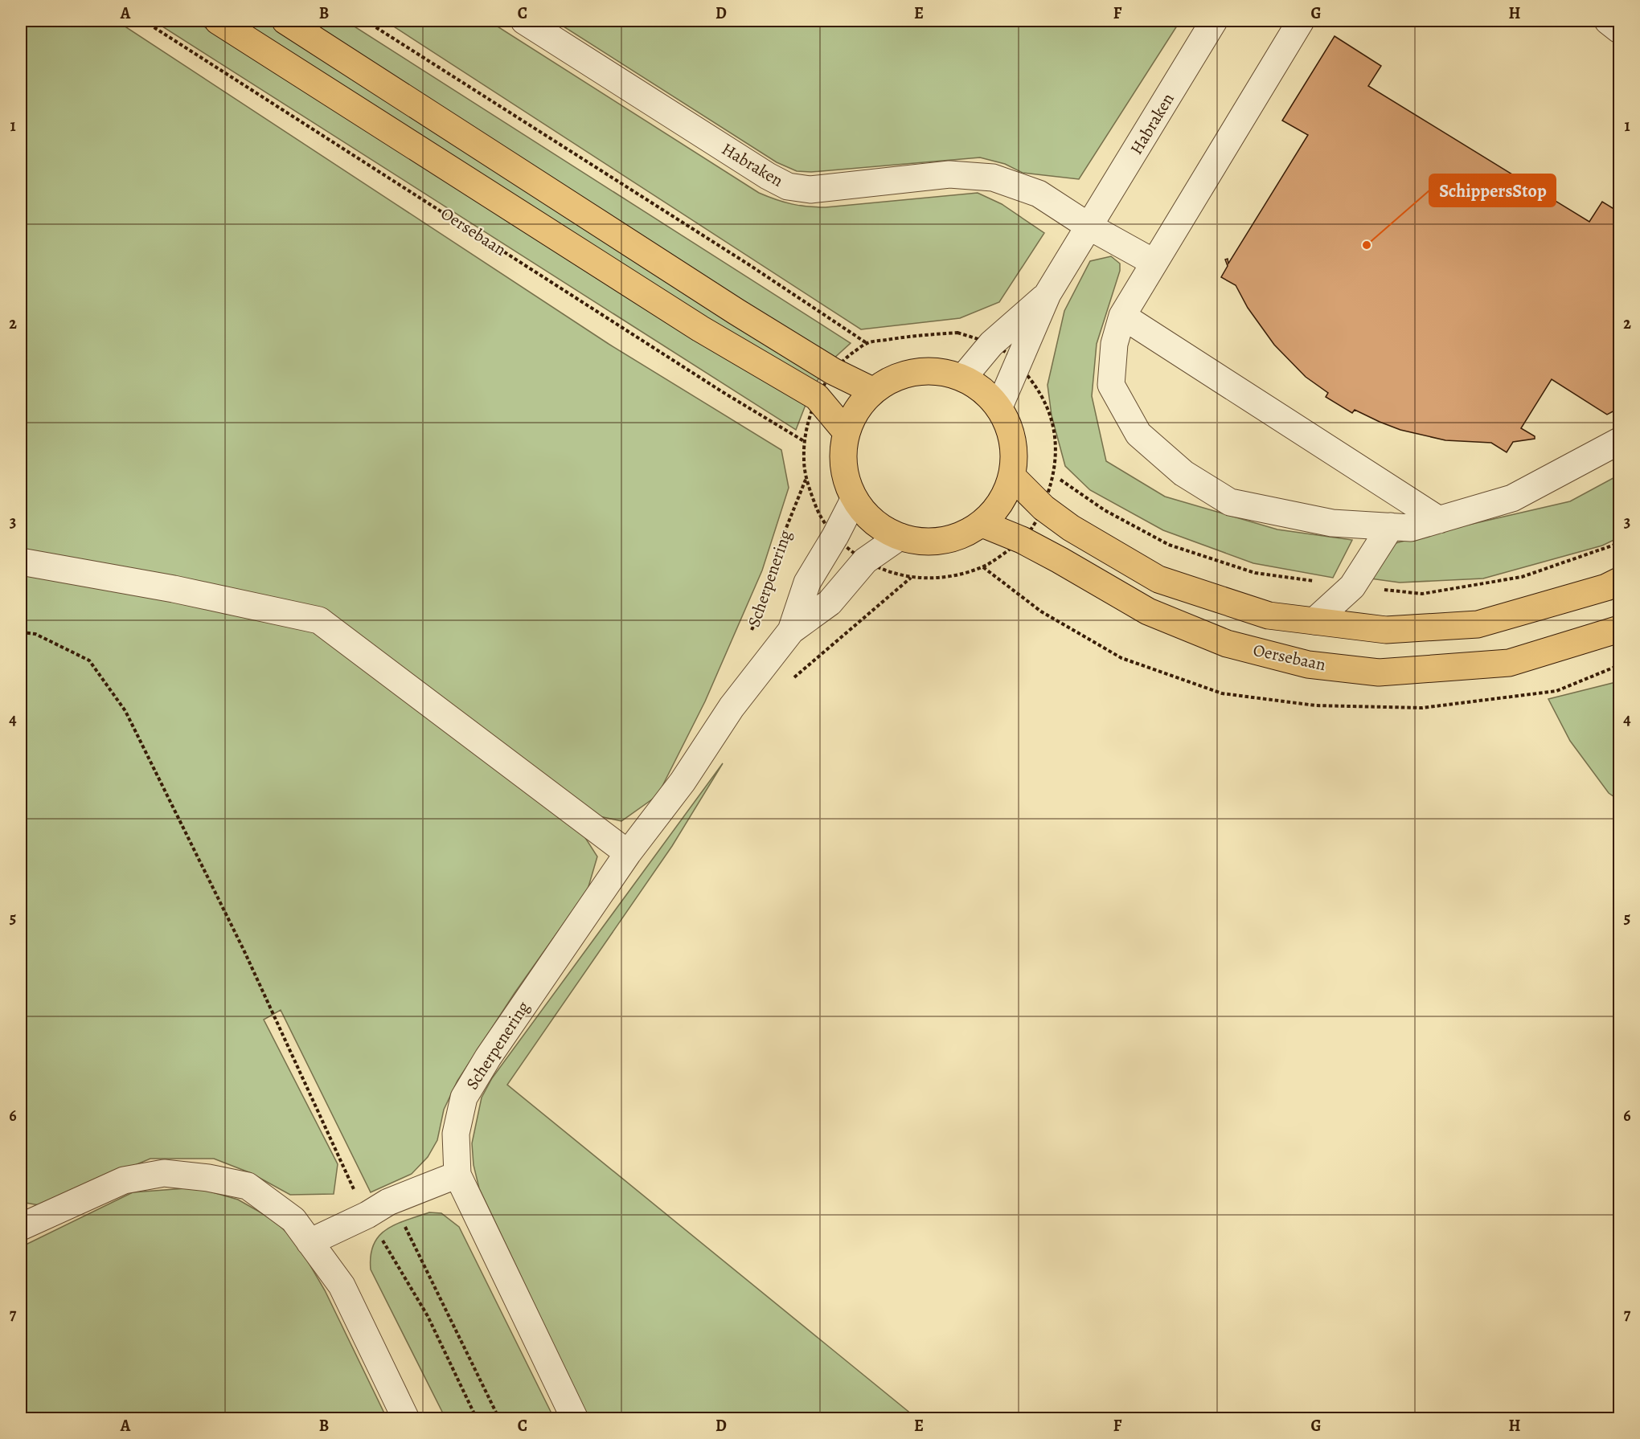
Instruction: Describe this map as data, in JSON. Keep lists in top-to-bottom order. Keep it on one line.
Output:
{"streets":{"main road":["Oersebaan"],"street":["Habraken","Scherpenering"]},"crossings":[["Habraken","Oersebaan"],["Habraken","Scherpenering"],["Oersebaan","Scherpenering"]],"places":["SchippersStop"],"grid":{"columns":["A","B","C","D","E","F","G","H"],"rows":["1","2","3","4","5","6","7"]}}
